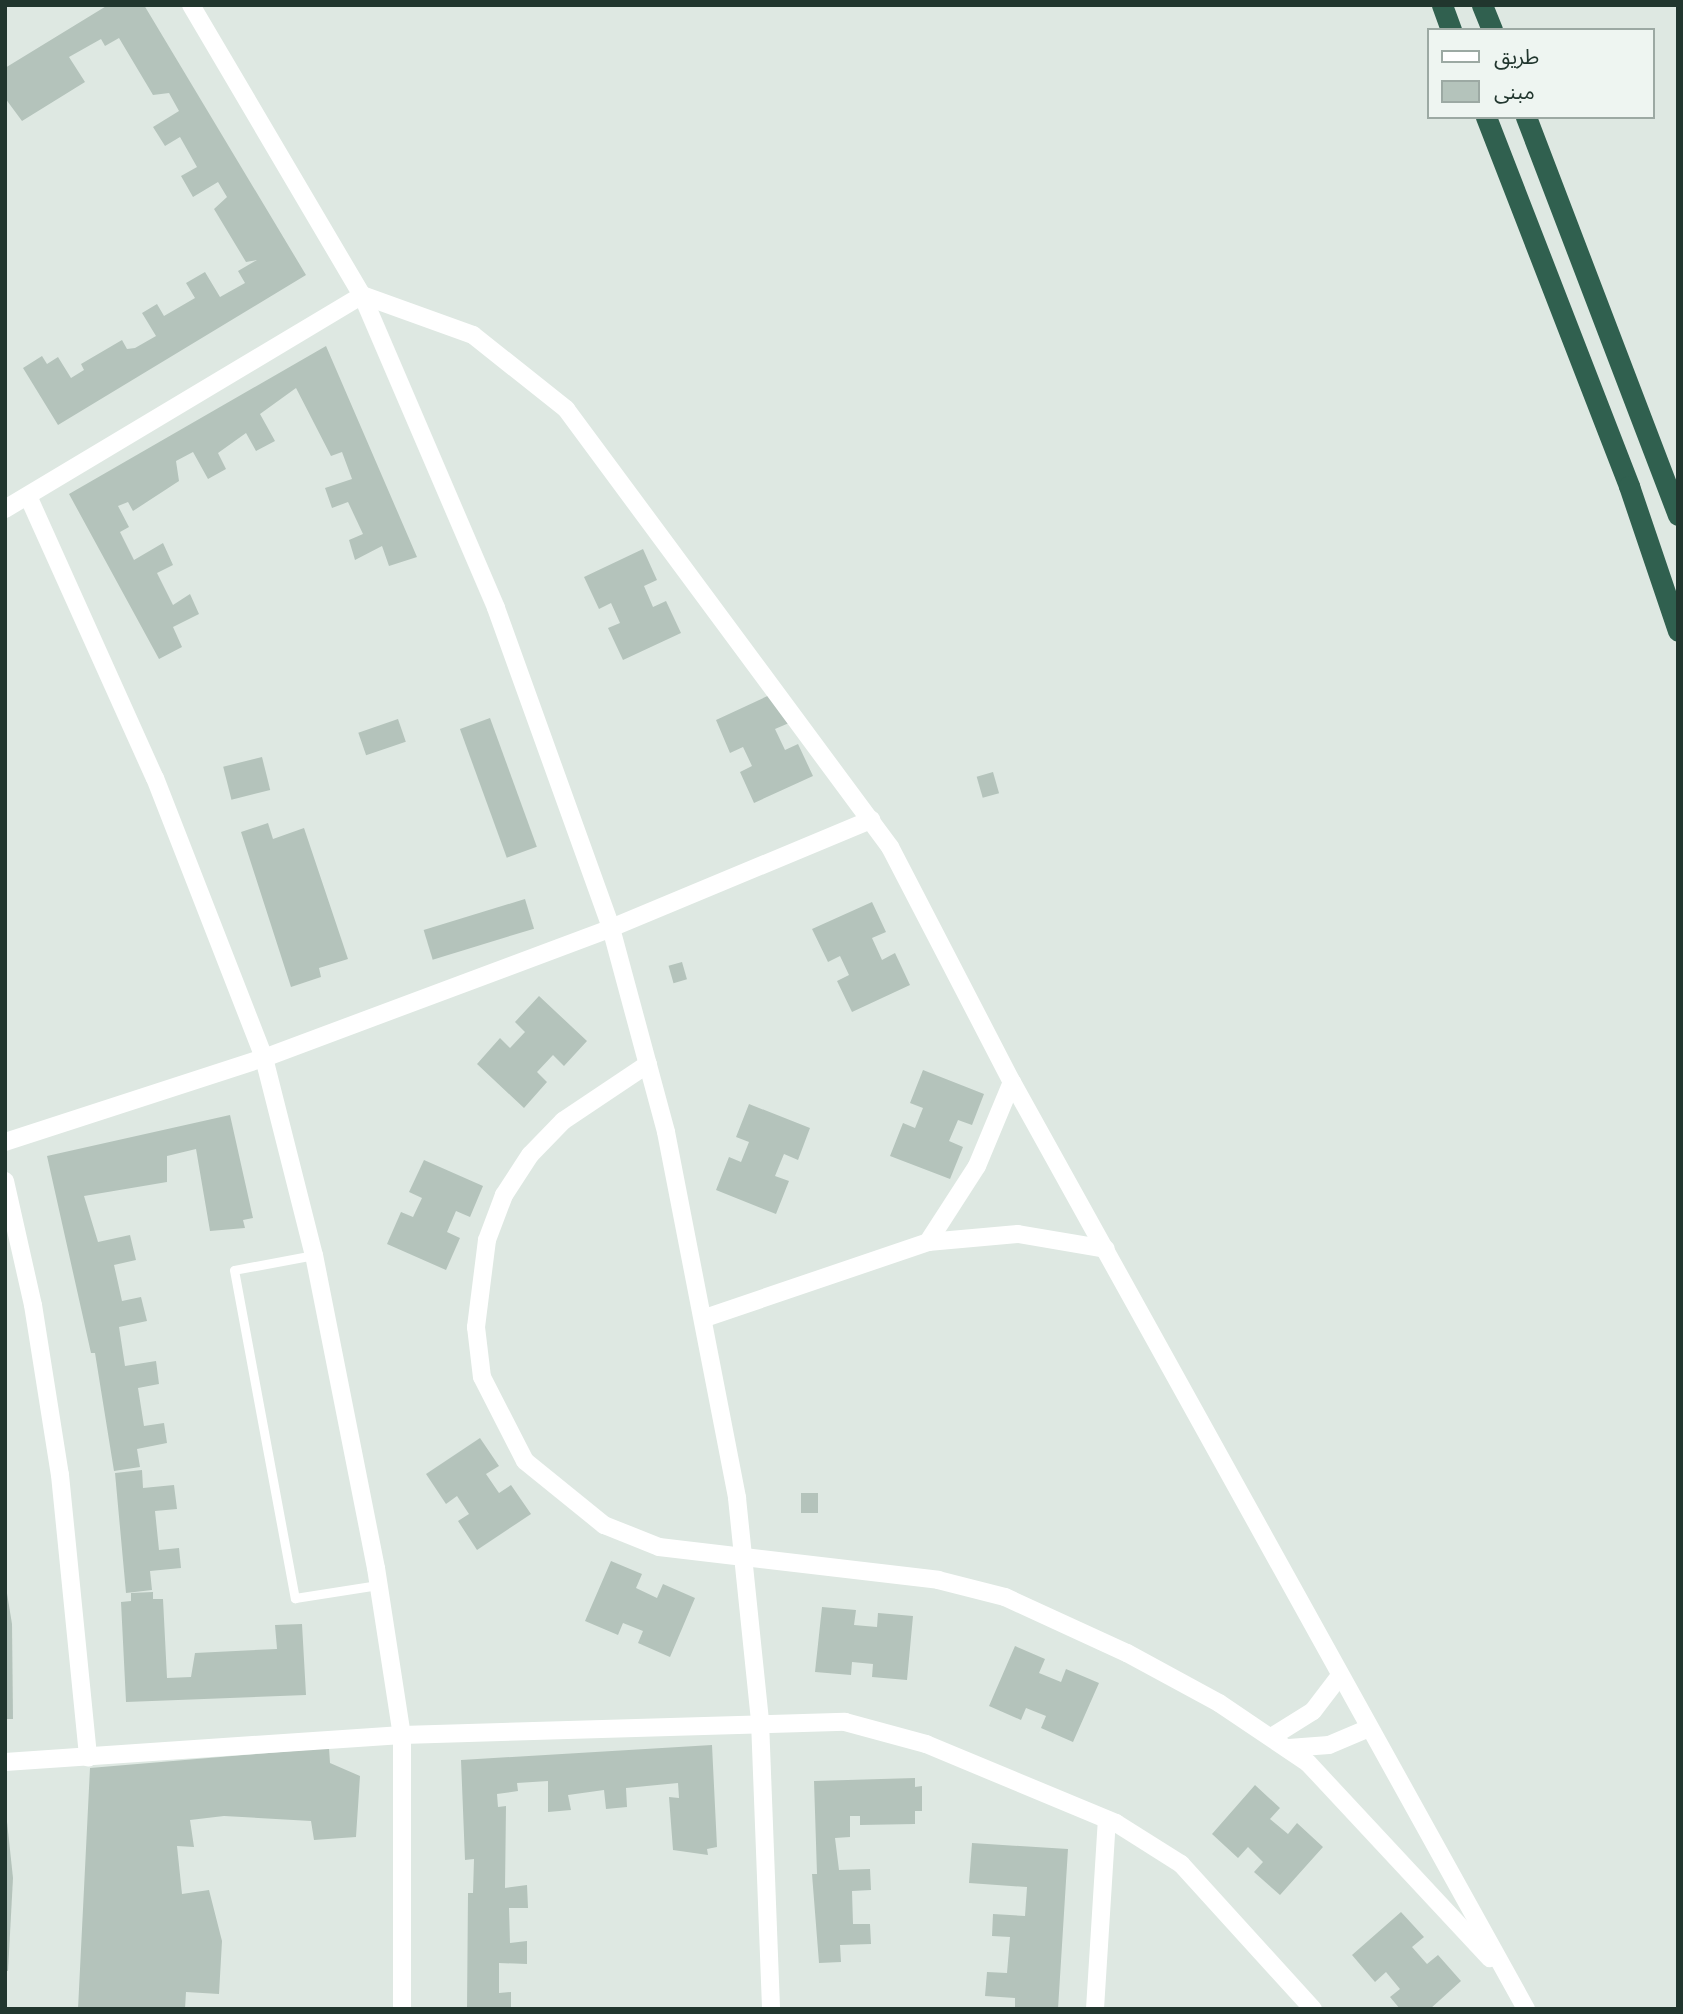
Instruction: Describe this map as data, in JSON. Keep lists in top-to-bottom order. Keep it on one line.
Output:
{"legend":["طريق","مبنى"]}
